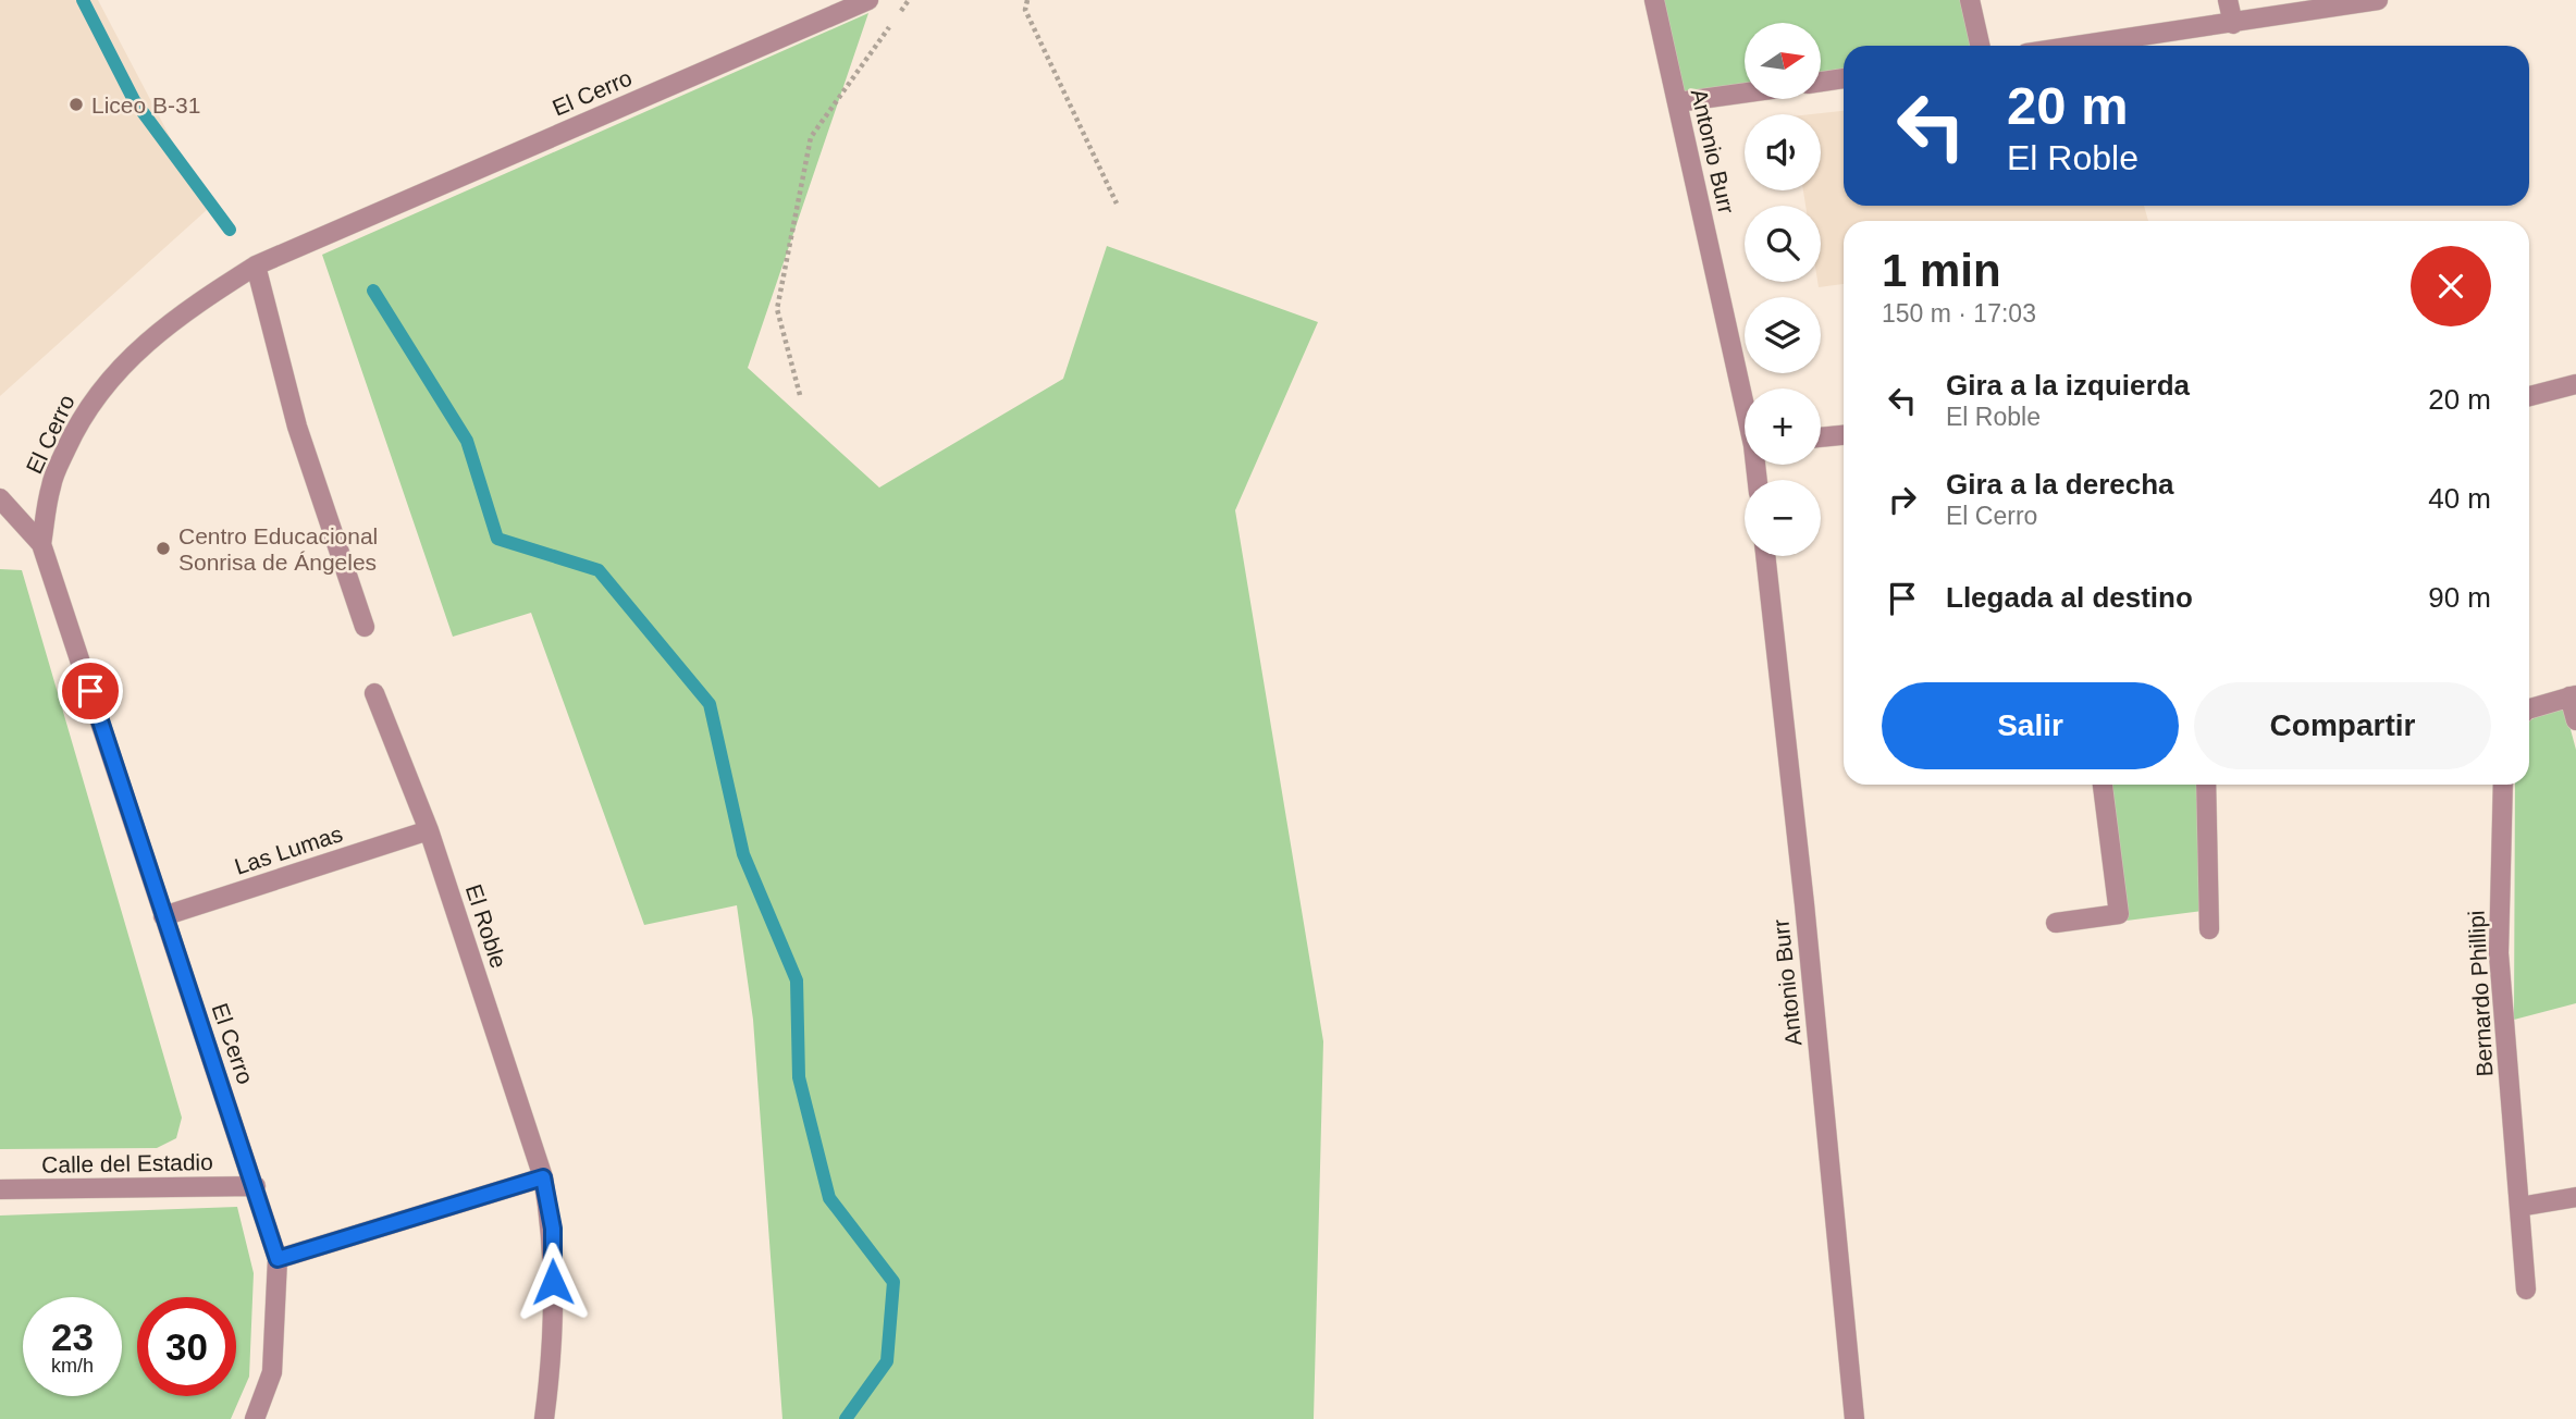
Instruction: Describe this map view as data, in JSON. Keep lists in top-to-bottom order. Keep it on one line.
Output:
{"streets":{"street":["El Cerro","Antonio Burr","Las Lumas","El Roble","Bernardo Phillipi","Calle del Estadio"]},"crossings":[["El Cerro","Las Lumas"],["El Cerro","Calle del Estadio"],["Las Lumas","El Roble"]],"places":["Liceo B-31","Centro Educacional Sonrisa de Ángeles"],"north":"right","page":{"map_buttons":["+","−"],"turn":["20 m","El Roble"],"heading":["1 min","150 m · 17:03"],"list":[{"name":"Gira a la izquierda","note":"El Roble","value":"20 m"},{"name":"Gira a la derecha","note":"El Cerro","value":"40 m"},{"name":"Llegada al destino","value":"90 m"}],"buttons":["Salir","Compartir"],"speed":"23 km/h","limit":"30"}}
